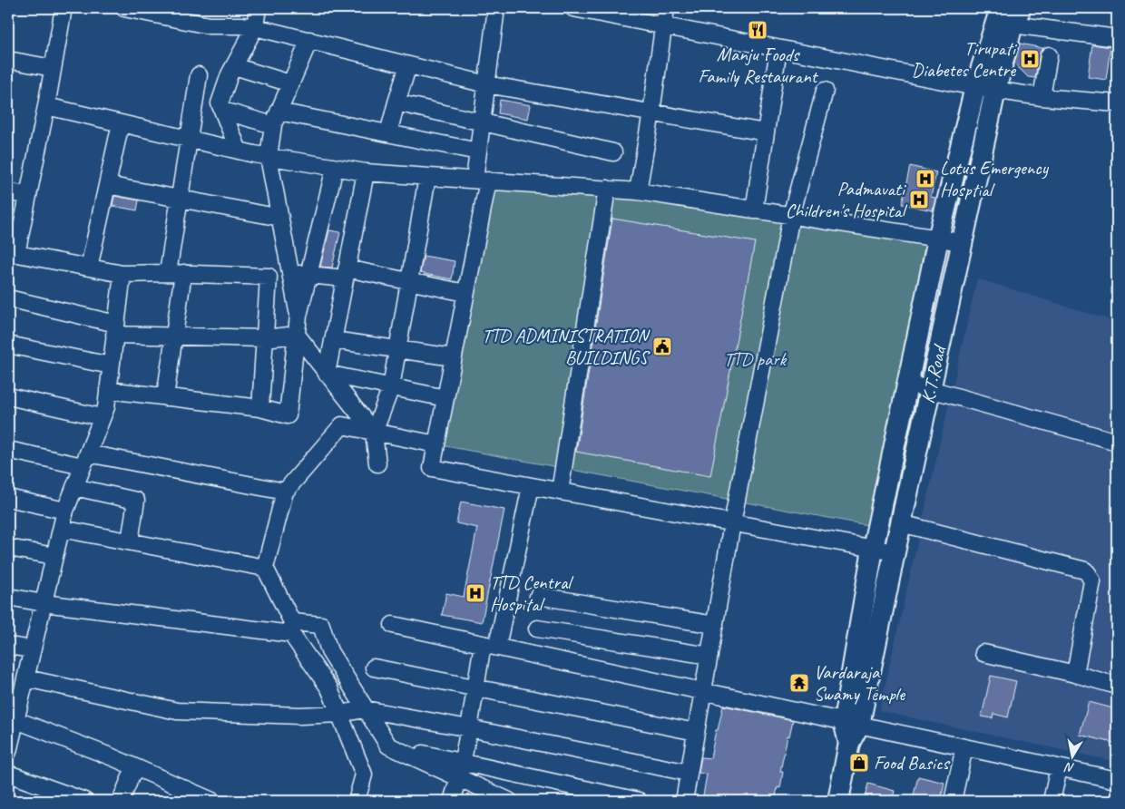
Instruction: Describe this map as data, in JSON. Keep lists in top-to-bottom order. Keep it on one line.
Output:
{"streets":{"main road":["K.T.Road"]},"parks":["TTD park"],"places":{"restaurant":["Manju Foods Family Restaurant"],"hospital":["Tirupati Diabetes Centre","Lotus Emergency Hosptial","Padmavati Children's Hospital","TTD Central Hospital"],"public building":["TTD ADMINISTRATION BUILDINGS"],"temple":["Vardaraja Swamy Temple"],"shop":["Food Basics"]},"north":"bottom"}
